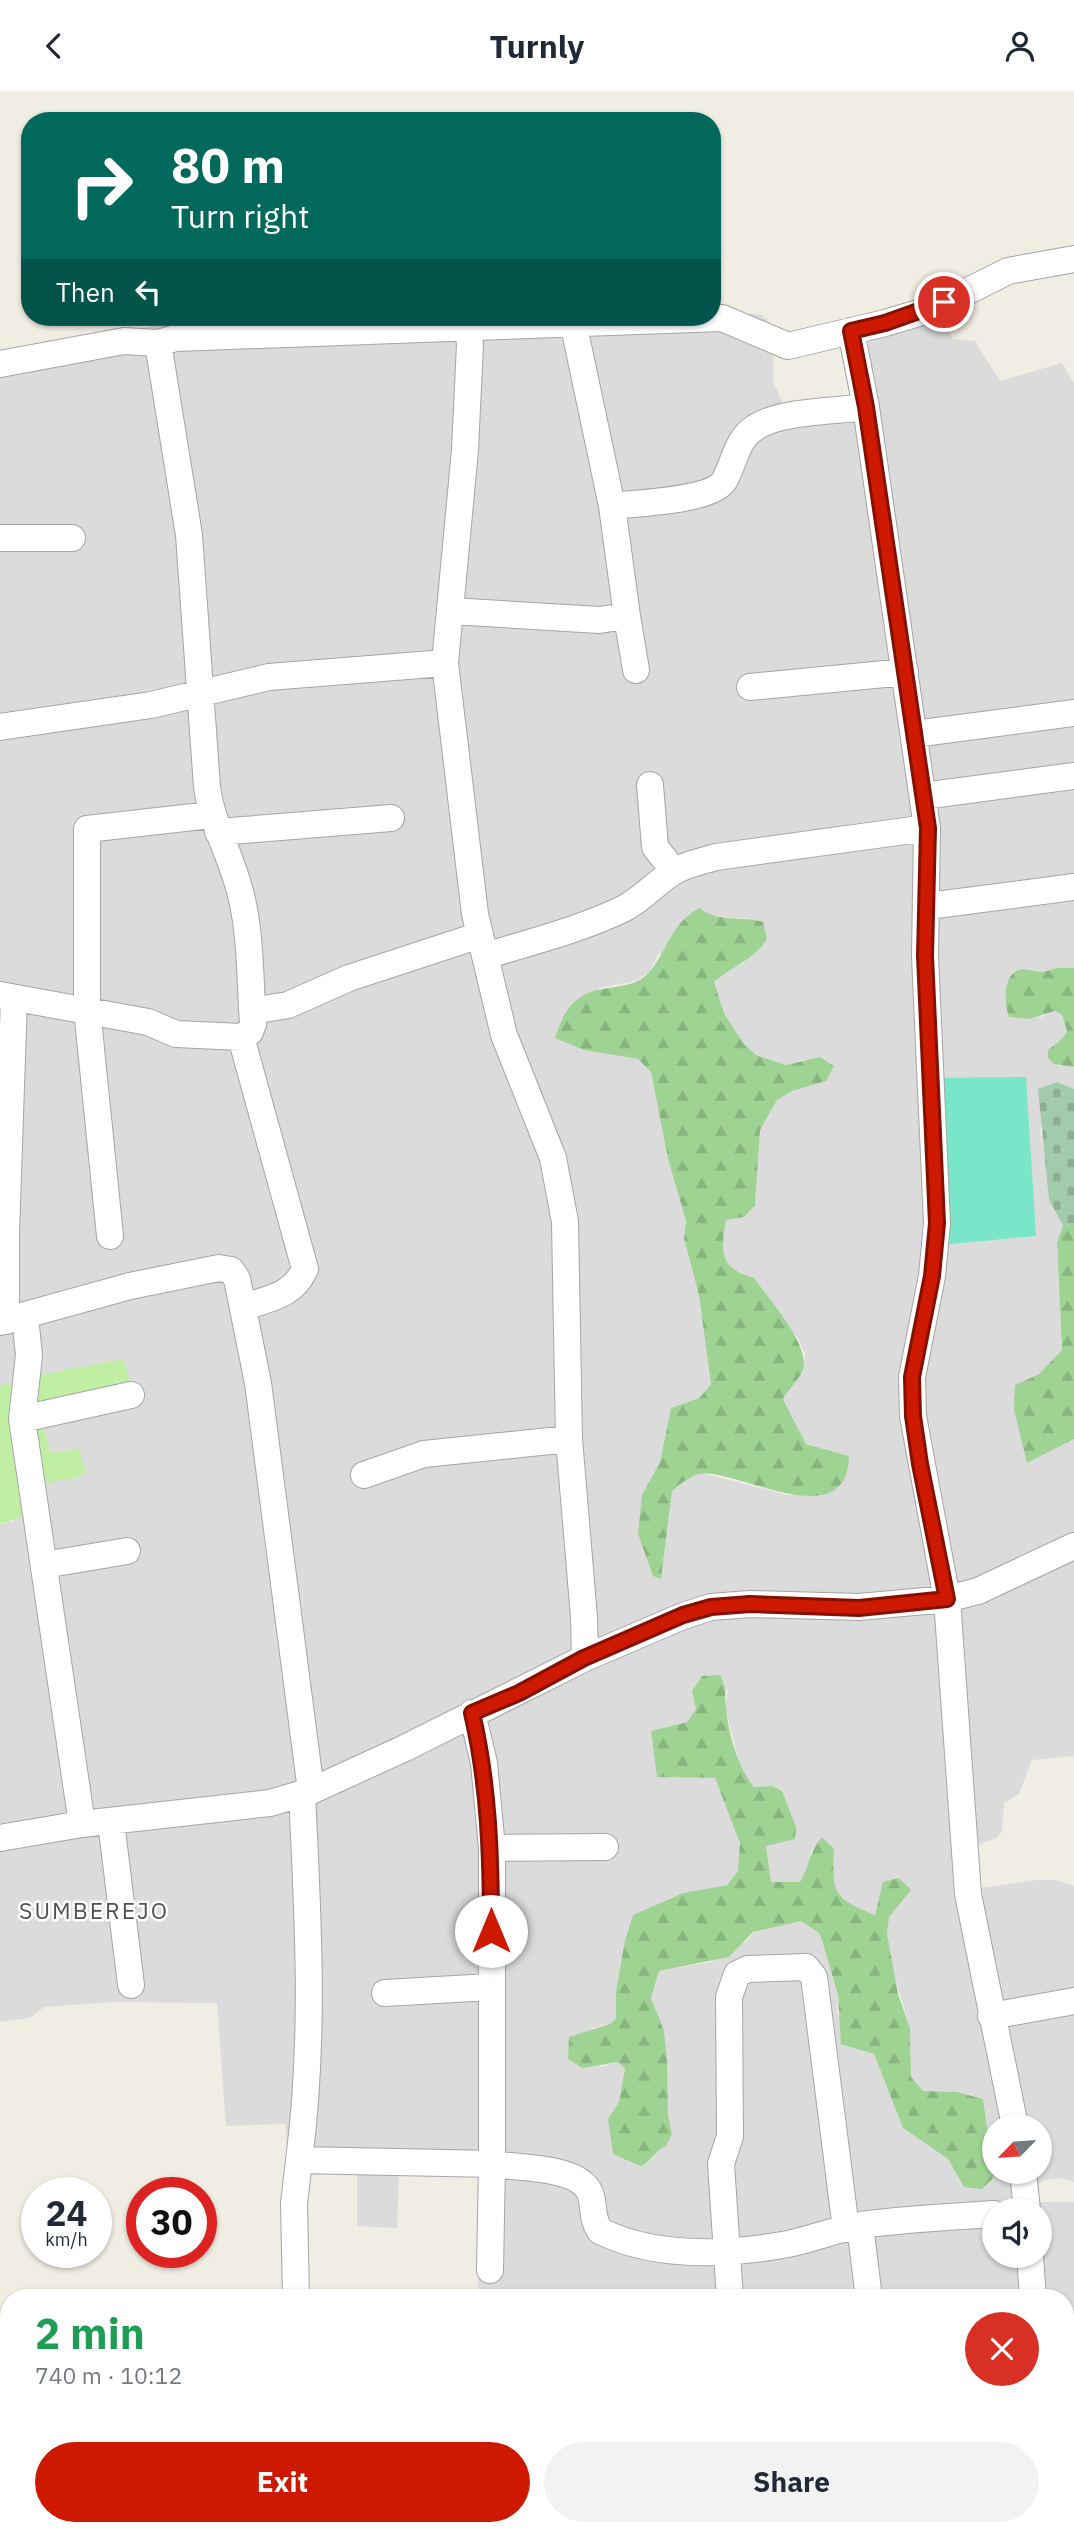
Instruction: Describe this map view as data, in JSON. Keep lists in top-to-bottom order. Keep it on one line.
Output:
{"districts":["SUMBEREJO"],"north":"bottom left","page":{"header":"Turnly","turn":["80 m","Turn right"],"then":"Then","speed":"24 km/h","limit":"30","heading":["2 min","740 m · 10:12"],"buttons":["Exit","Share"]}}
